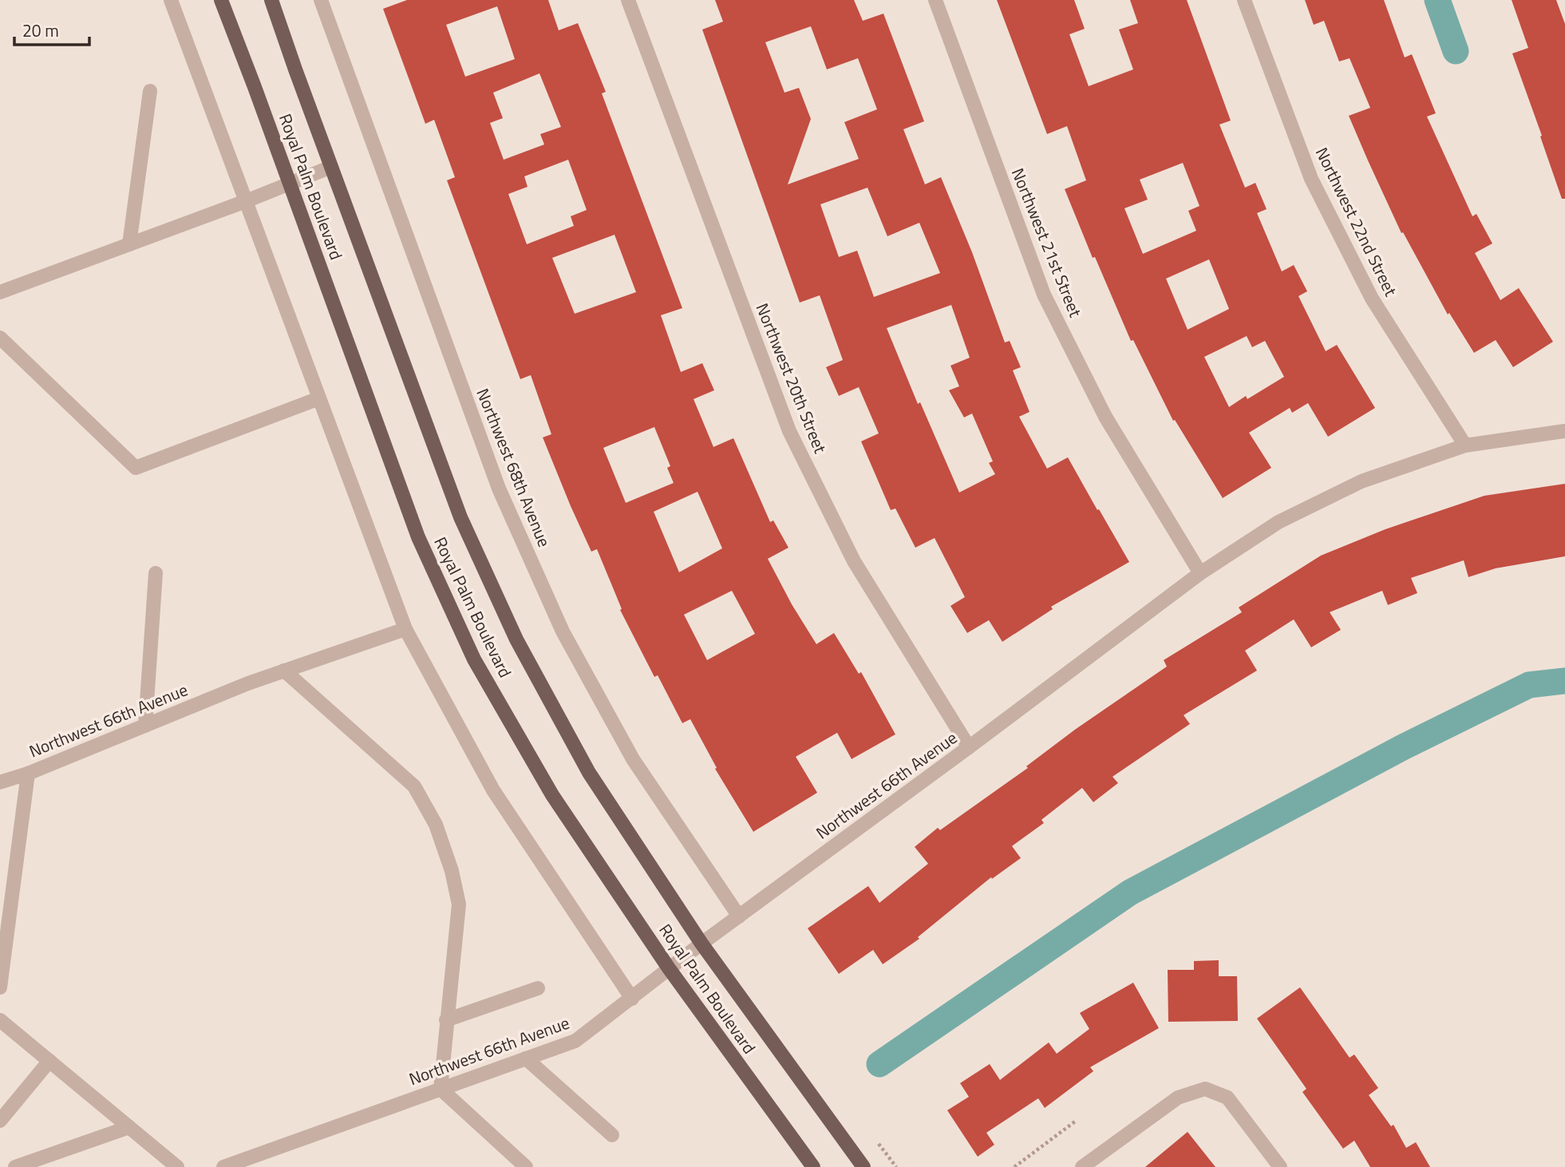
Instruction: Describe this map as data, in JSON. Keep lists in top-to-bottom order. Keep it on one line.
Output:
{"streets":{"main road":["Royal Palm Boulevard"],"street":["Northwest 22nd Street","Northwest 21st Street","Northwest 20th Street","Northwest 68th Avenue","Northwest 66th Avenue"]},"crossings":[["Royal Palm Boulevard","Northwest 66th Avenue"],["Northwest 22nd Street","Northwest 66th Avenue"],["Northwest 21st Street","Northwest 66th Avenue"],["Northwest 20th Street","Northwest 66th Avenue"],["Northwest 68th Avenue","Northwest 66th Avenue"]],"scale_bar":"20 m"}
